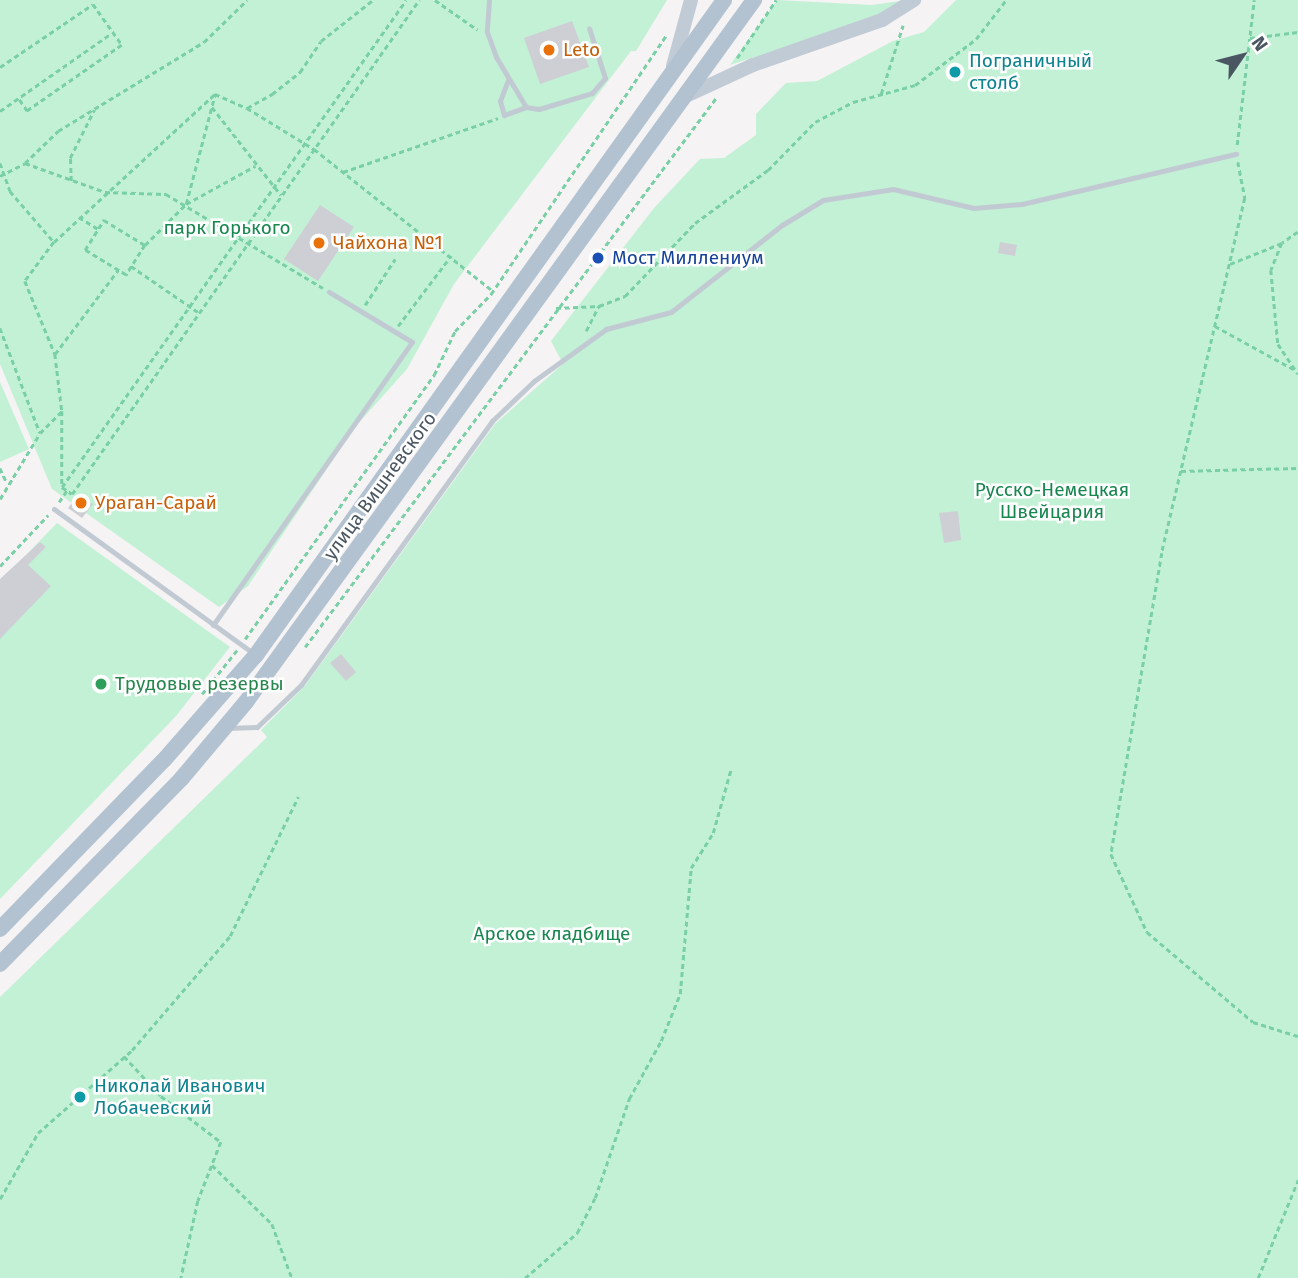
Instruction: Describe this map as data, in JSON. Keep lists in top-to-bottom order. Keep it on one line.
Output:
{"streets":{"main road":["улица Вишневского"]},"parks":["парк Горького","Русско-Немецкая Швейцария","Арское кладбище"],"places":["Leto","Пограничный столб","Чайхона №1","Мост Миллениум","Ураган-Сарай","Трудовые резервы","Николай Иванович Лобачевский"],"north":"top right"}
